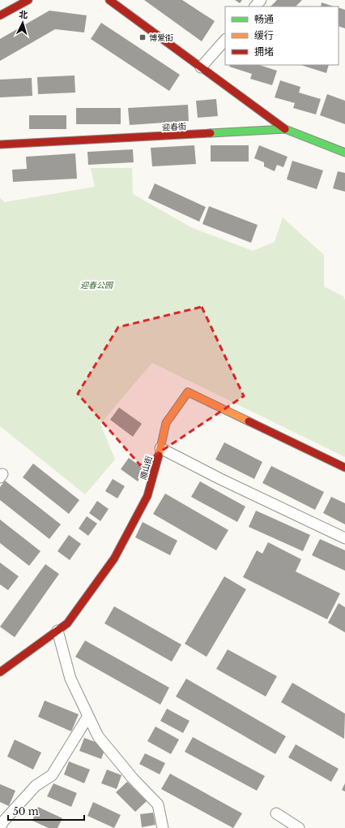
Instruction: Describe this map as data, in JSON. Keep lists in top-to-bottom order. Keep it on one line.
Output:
{"streets":{"street":["迎春街","顺山街"]},"parks":["迎春公园"],"places":{"transit":["博爱街"]},"legend":["畅通","缓行","拥堵"],"scale_bar":"50 m","north":"top"}
